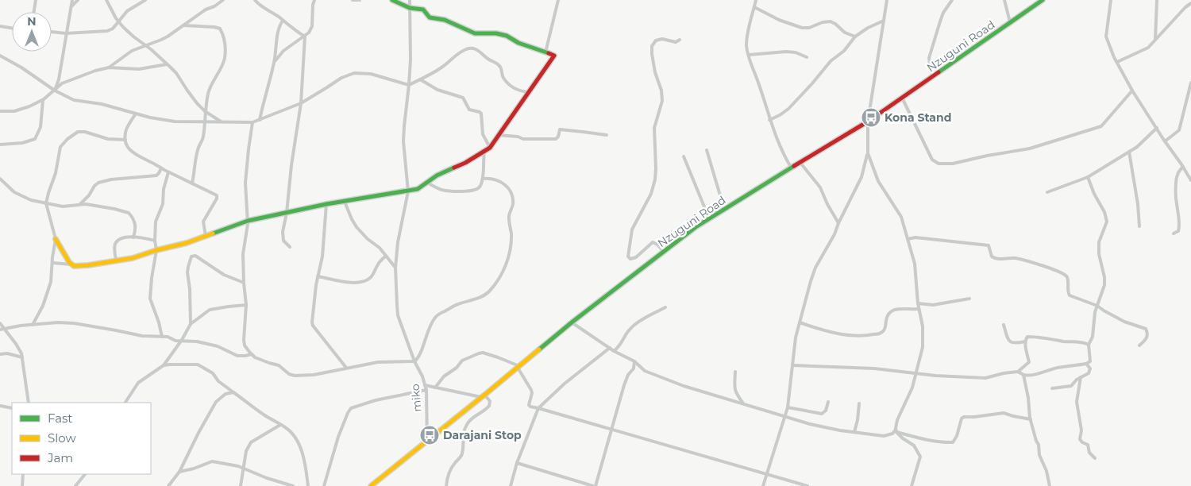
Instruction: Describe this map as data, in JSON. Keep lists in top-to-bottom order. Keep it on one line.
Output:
{"streets":{"street":["Nzuguni Road","miko"]},"crossings":[["Nzuguni Road","miko"]],"places":{"bus stop":["Kona Stand","Darajani Stop"]},"legend":["Fast","Slow","Jam"],"north":"top"}
